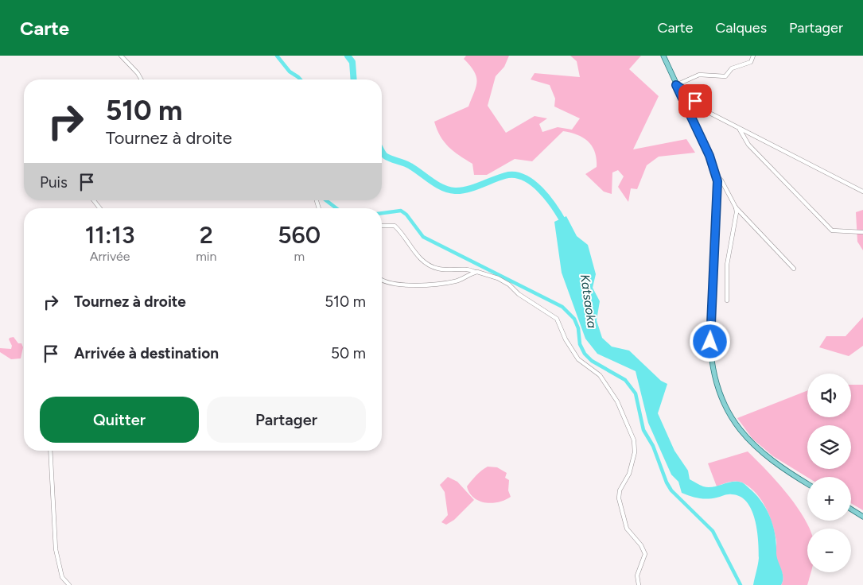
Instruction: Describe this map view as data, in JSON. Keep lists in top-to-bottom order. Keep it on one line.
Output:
{"water":["Katsaoka"],"page":{"header":"Carte","nav":["Carte","Calques","Partager"],"turn":["510 m","Tournez à droite"],"then":"Puis","eta":["11:13","Arrivée","2","min","560","m"],"list":[{"name":"Tournez à droite","value":"510 m"},{"name":"Arrivée à destination","value":"50 m"}],"map_buttons":["+","−"],"buttons":["Quitter","Partager"]}}
